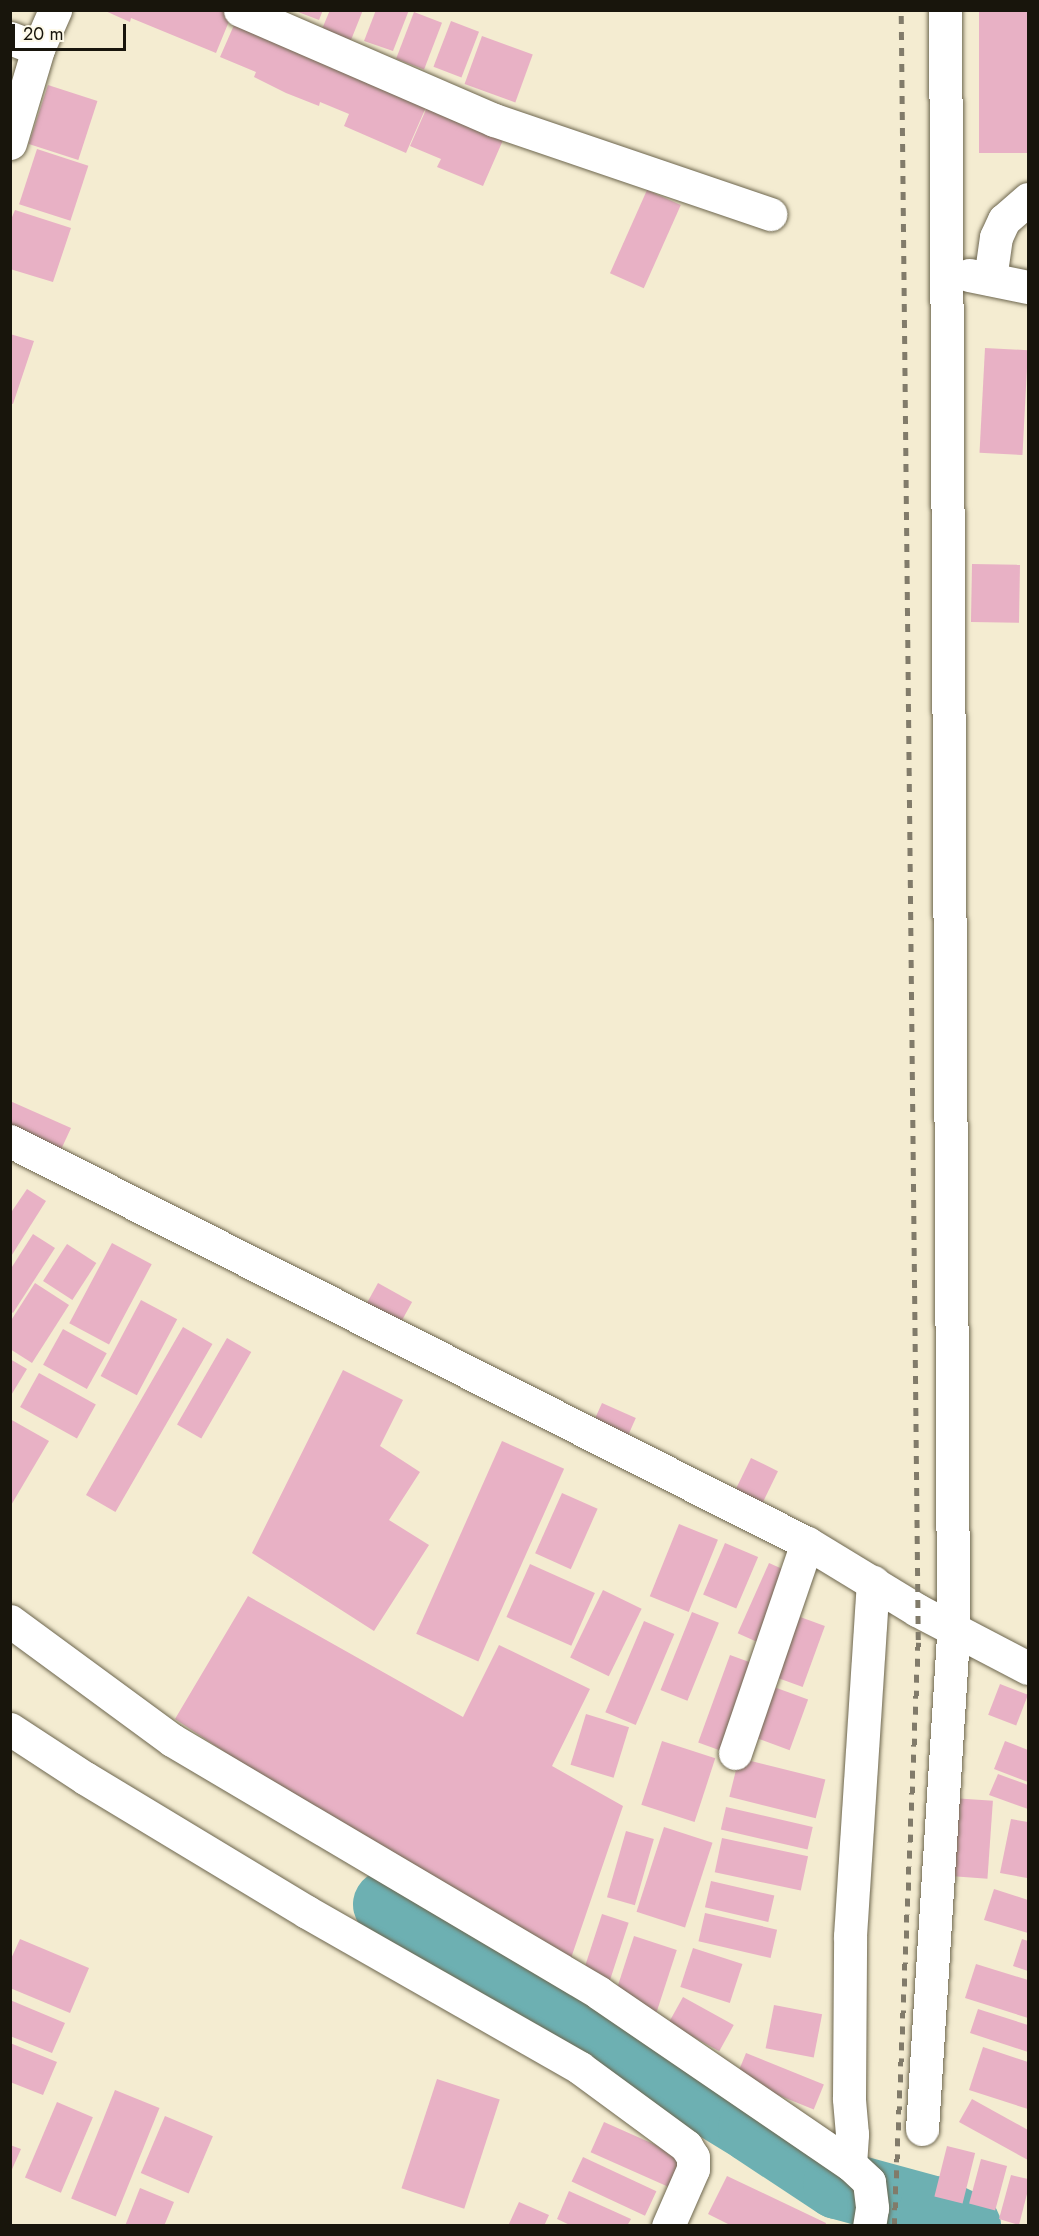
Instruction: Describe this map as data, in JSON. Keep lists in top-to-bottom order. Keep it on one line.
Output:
{"scale_bar":"20 m"}
